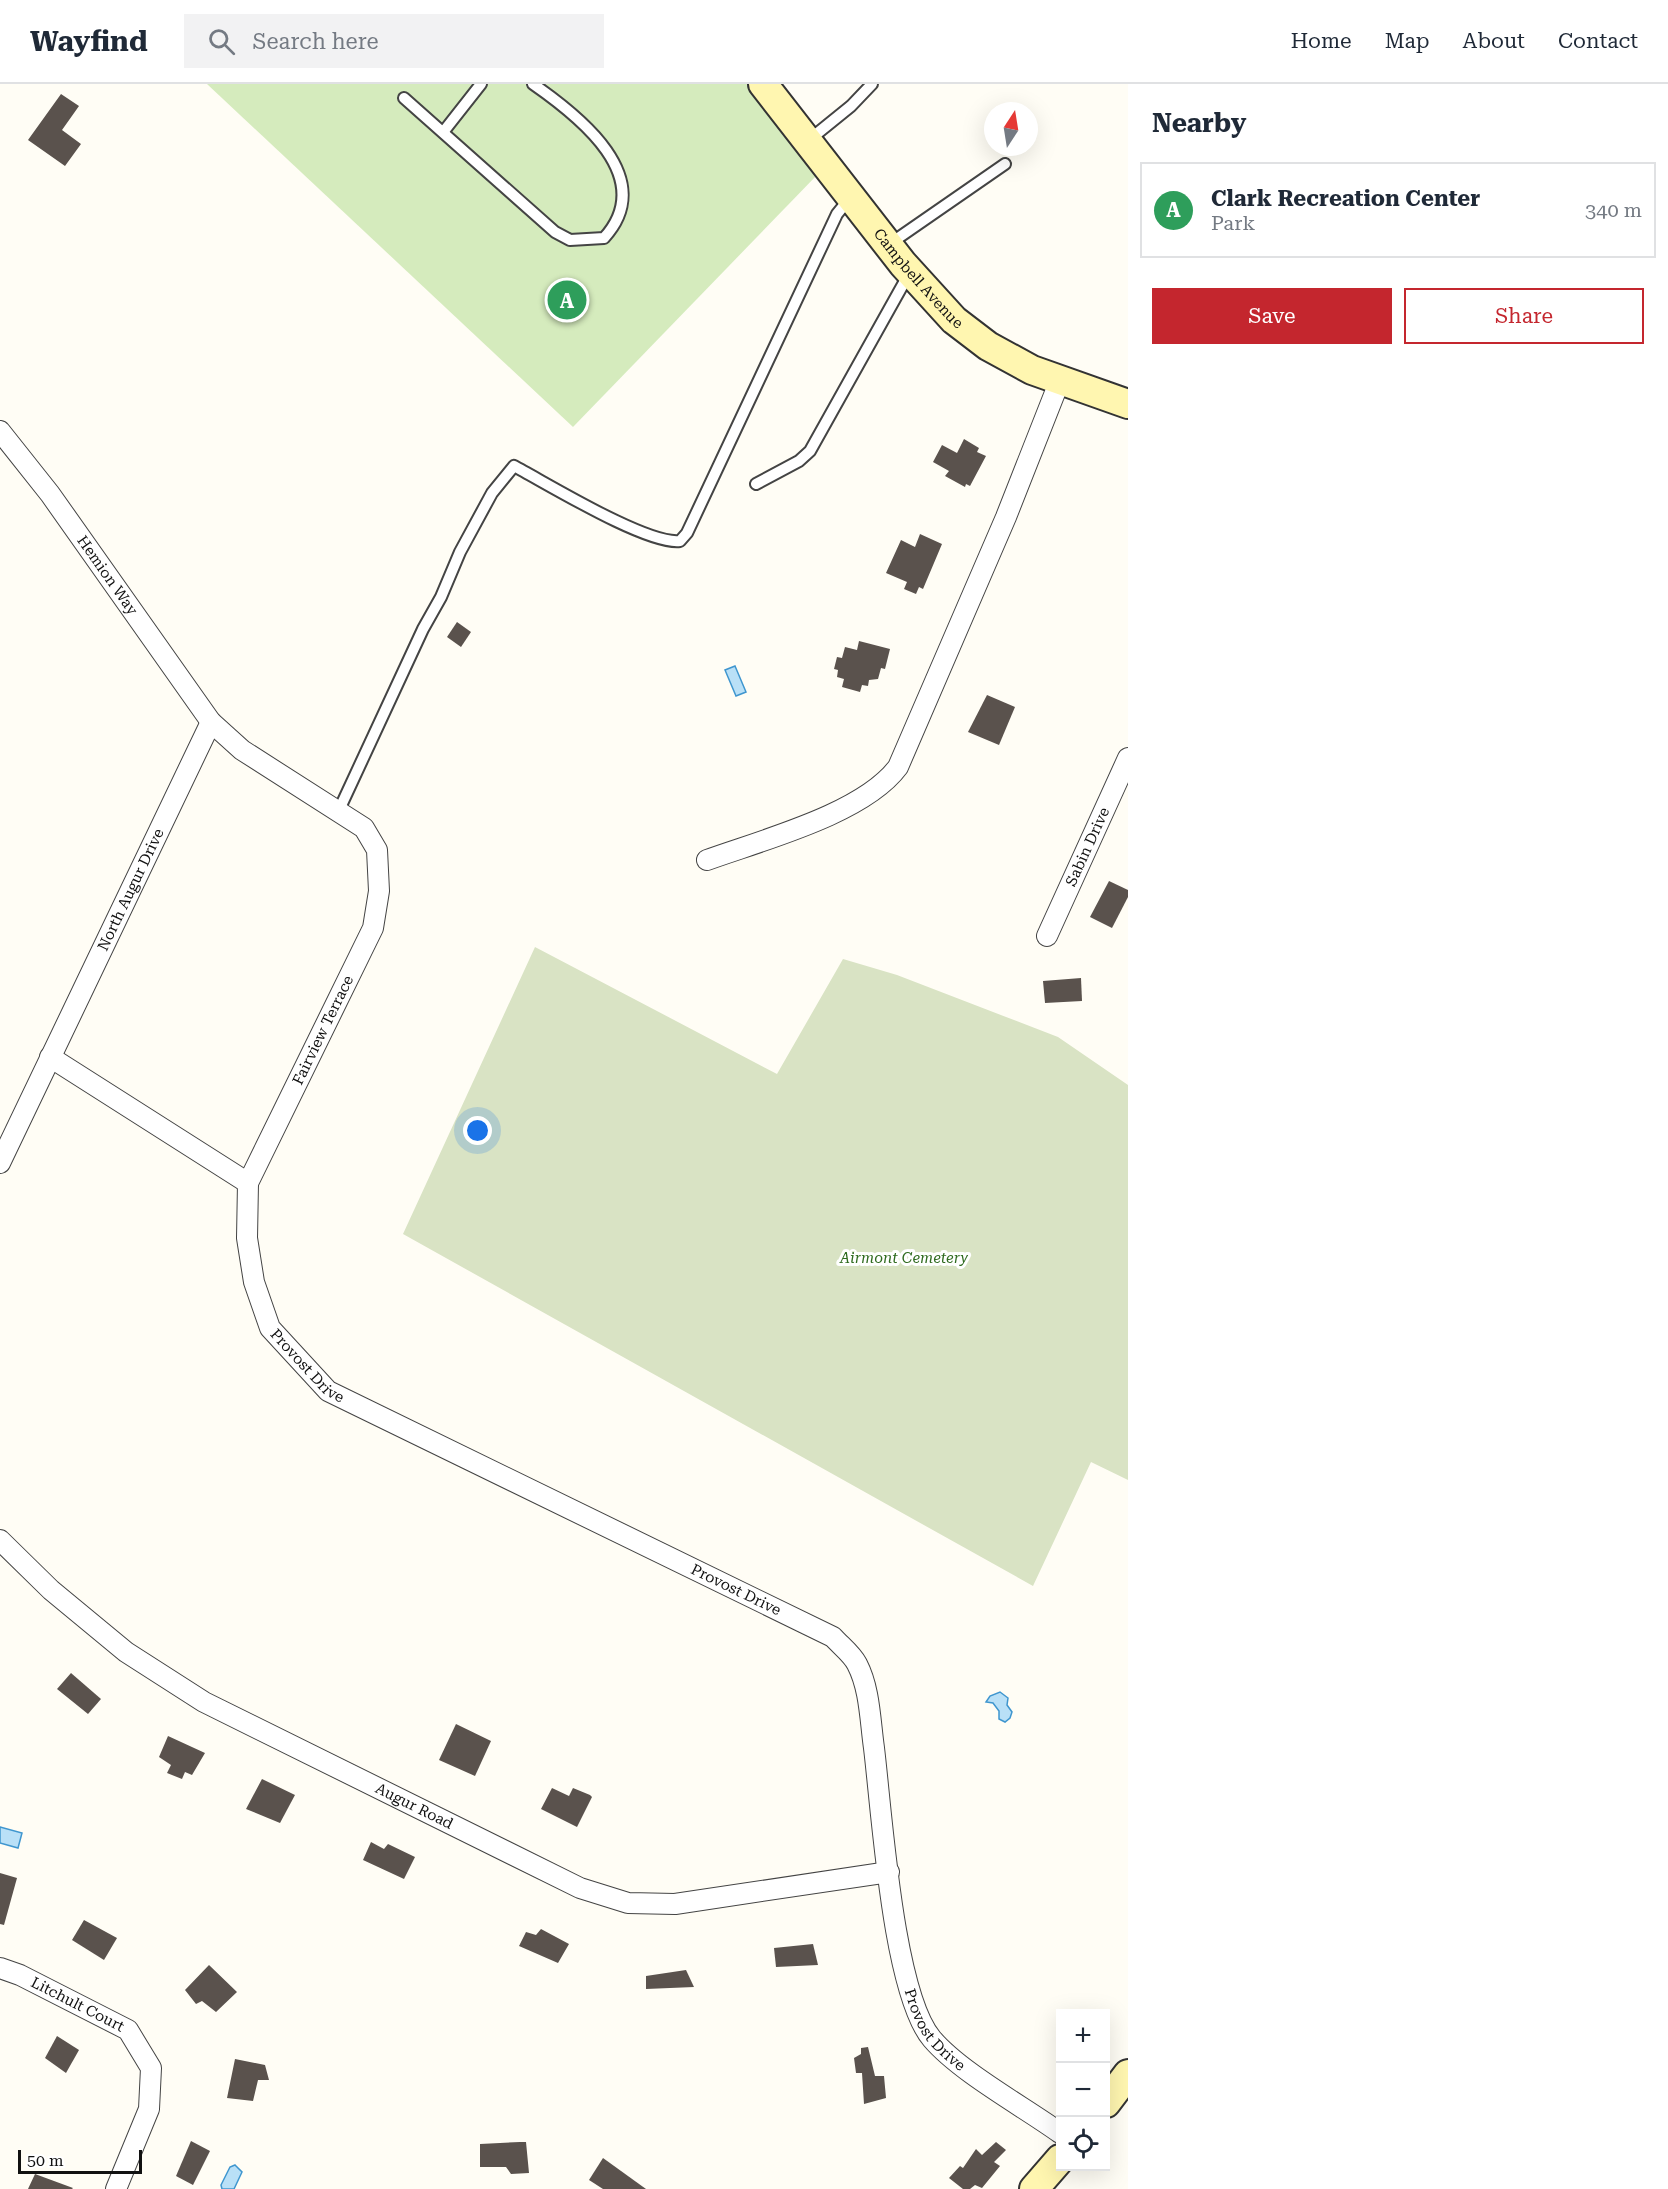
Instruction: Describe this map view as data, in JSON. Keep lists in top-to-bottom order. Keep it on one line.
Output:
{"streets":{"street":["Campbell Avenue","Hemion Way","Sabin Drive","North Augur Drive","Fairview Terrace","Provost Drive","Augur Road","Litchult Court"]},"crossings":[["Hemion Way","North Augur Drive"],["Hemion Way","Fairview Terrace"],["North Augur Drive","Fairview Terrace"],["Fairview Terrace","Provost Drive"],["Provost Drive","Augur Road"]],"parks":["Airmont Cemetery"],"scale_bar":"50 m","north":"top","page":{"header":"Wayfind","search":"Search here","nav":["Home","Map","About","Contact"],"heading":"Nearby","list":[{"mark":"A","name":"Clark Recreation Center","note":"Park","value":"340 m"}],"buttons":["Save","Share"],"pins":"A","map_buttons":["+","−"],"scale":"50 m"}}
